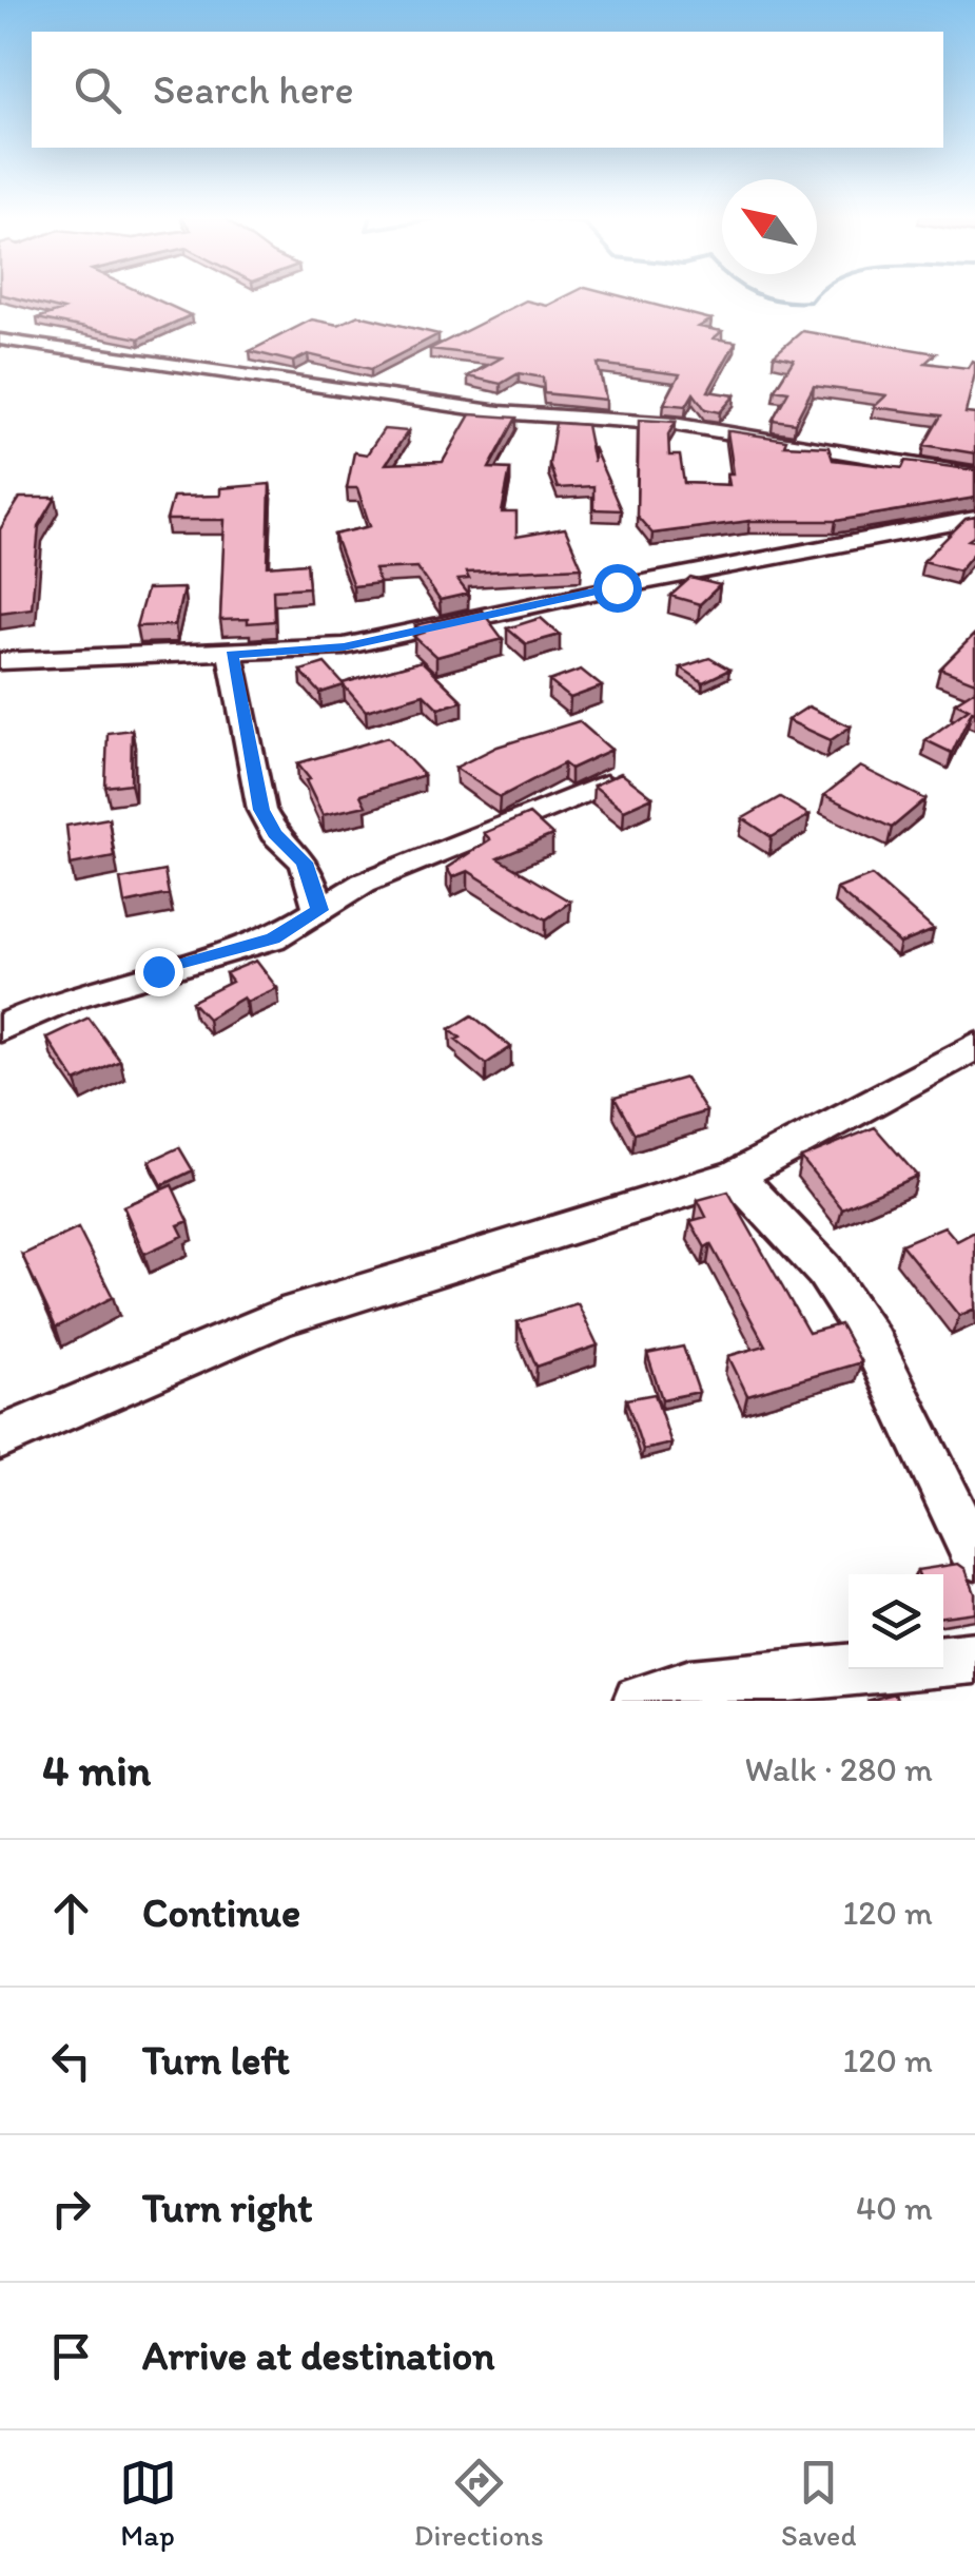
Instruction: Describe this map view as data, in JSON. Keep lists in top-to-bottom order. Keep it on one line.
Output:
{"north":"top left","page":{"search":"Search here","heading":["4 min","Walk · 280 m"],"list":[["Continue","120 m"],["Turn left","120 m"],["Turn right","40 m"],"Arrive at destination"],"nav":["Map","Directions","Saved"]}}
